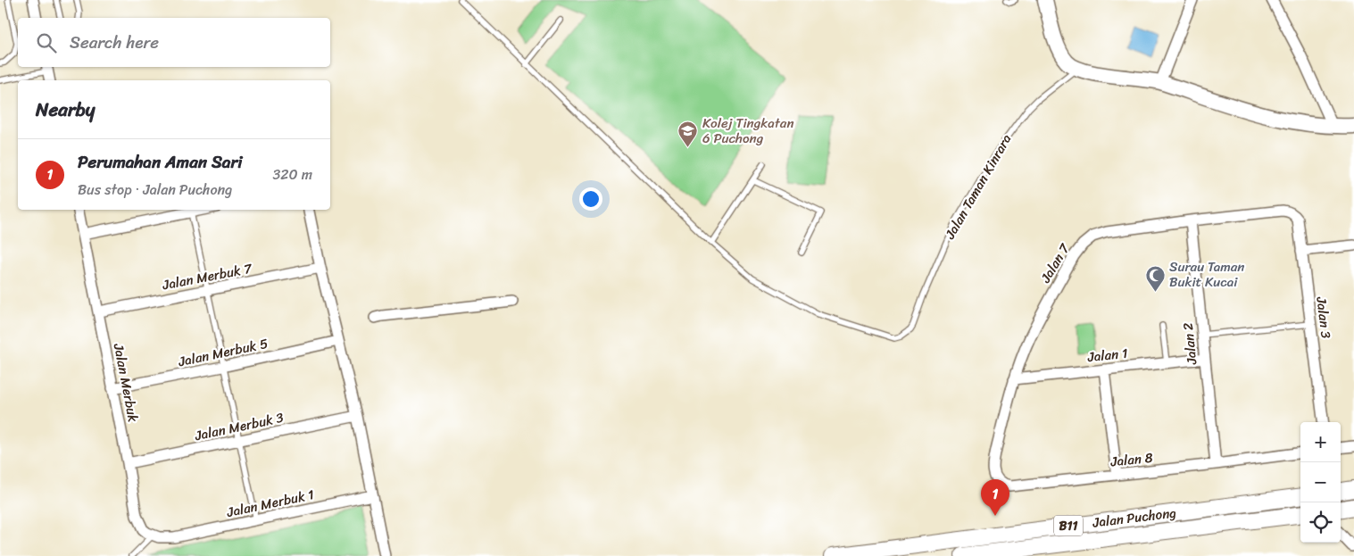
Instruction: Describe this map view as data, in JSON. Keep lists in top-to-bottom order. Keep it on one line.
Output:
{"streets":{"main road":["Jalan Puchong","B11"],"street":["Jalan 7","Jalan Merbuk 7","Jalan 3","Jalan 2","Jalan Merbuk 5","Jalan 1","Jalan Merbuk","Jalan Merbuk 3","Jalan 8","Jalan Merbuk 1"],"lane":["Jalan Taman Kinrara"]},"crossings":[["Jalan 7","Jalan 3"],["Jalan 7","Jalan 2"],["Jalan 7","Jalan 1"],["Jalan 7","Jalan 8"],["Jalan Merbuk 7","Jalan Merbuk"],["Jalan 2","Jalan 1"],["Jalan 2","Jalan 8"],["Jalan Merbuk 5","Jalan Merbuk"],["Jalan Merbuk","Jalan Merbuk 3"],["Jalan Merbuk","Jalan Merbuk 1"]],"places":{"school or university":["Kolej Tingkatan 6 Puchong"],"mosque":["Surau Taman Bukit Kucai"]},"page":{"search":"Search here","heading":"Nearby","list":[{"mark":"1","name":"Perumahan Aman Sari","note":"Bus stop · Jalan Puchong","value":"320 m"}],"map_buttons":["+","−"],"pins":"1"}}
